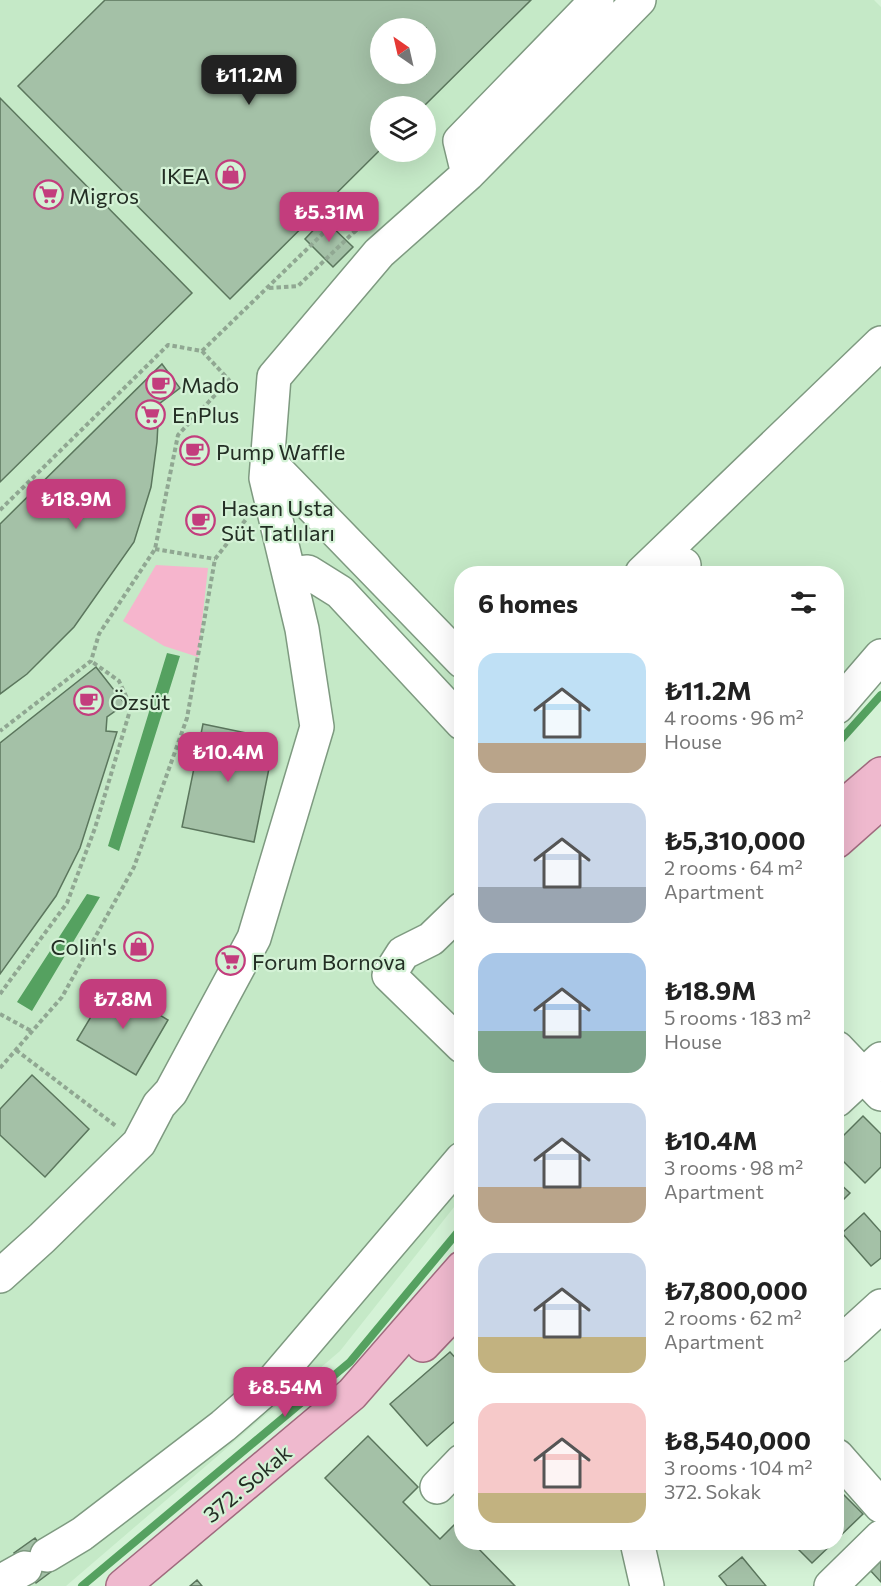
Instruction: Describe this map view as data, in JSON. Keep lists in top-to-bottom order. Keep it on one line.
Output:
{"streets":{"main road":["372. Sokak"]},"places":{"shop":["IKEA","Colin's"],"supermarket":["Migros","EnPlus","Forum Bornova"],"cafe":["Mado","Pump Waffle","Hasan Usta Süt Tatlıları","Özsüt"]},"north":"top left","page":{"price":["₺11.2M","₺5.31M","₺18.9M","₺10.4M","₺7.8M","₺8.54M"],"heading":"6 homes","list":[{"name":"₺11.2M","note":"4 rooms · 96 m² · House"},{"name":"₺5,310,000","note":"2 rooms · 64 m² · Apartment"},{"name":"₺18.9M","note":"5 rooms · 183 m² · House"},{"name":"₺10.4M","note":"3 rooms · 98 m² · Apartment"},{"name":"₺7,800,000","note":"2 rooms · 62 m² · Apartment"},{"name":"₺8,540,000","note":"3 rooms · 104 m² · 372. Sokak"}]}}
